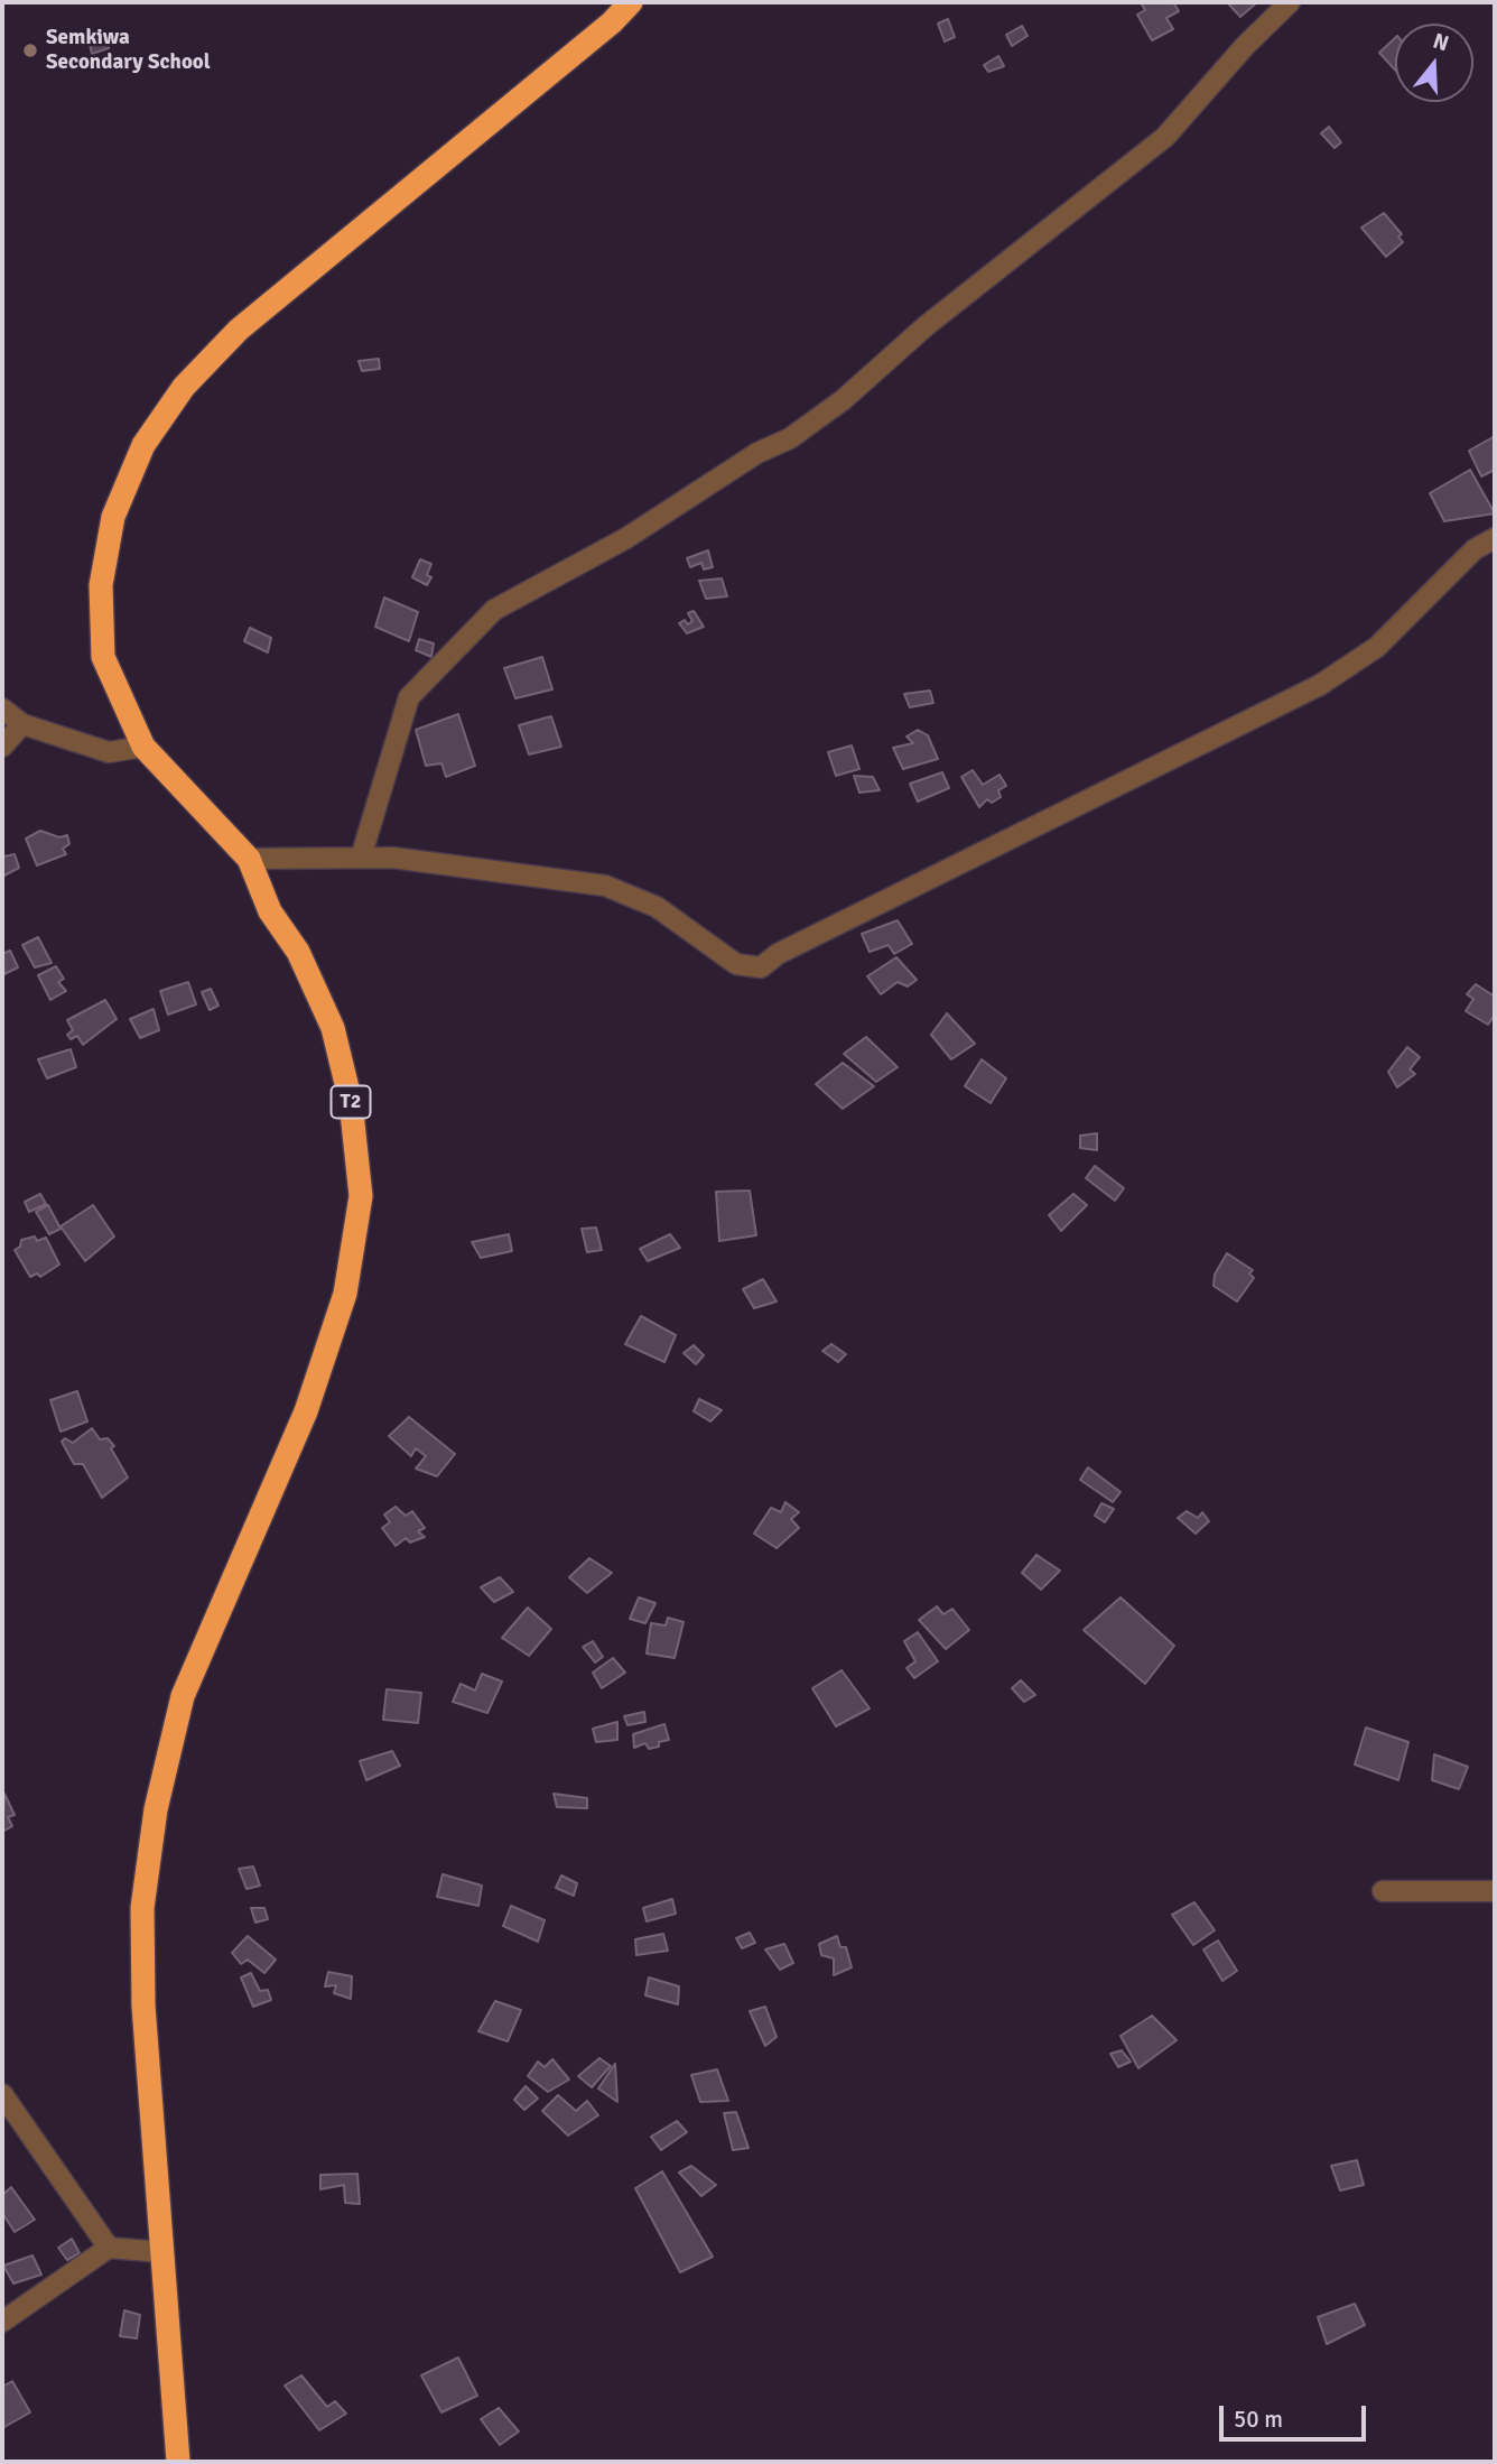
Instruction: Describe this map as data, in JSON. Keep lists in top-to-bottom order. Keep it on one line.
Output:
{"streets":{"highway":["T2"]},"places":["Semkiwa Secondary School"],"scale_bar":"50 m","north":"top"}
